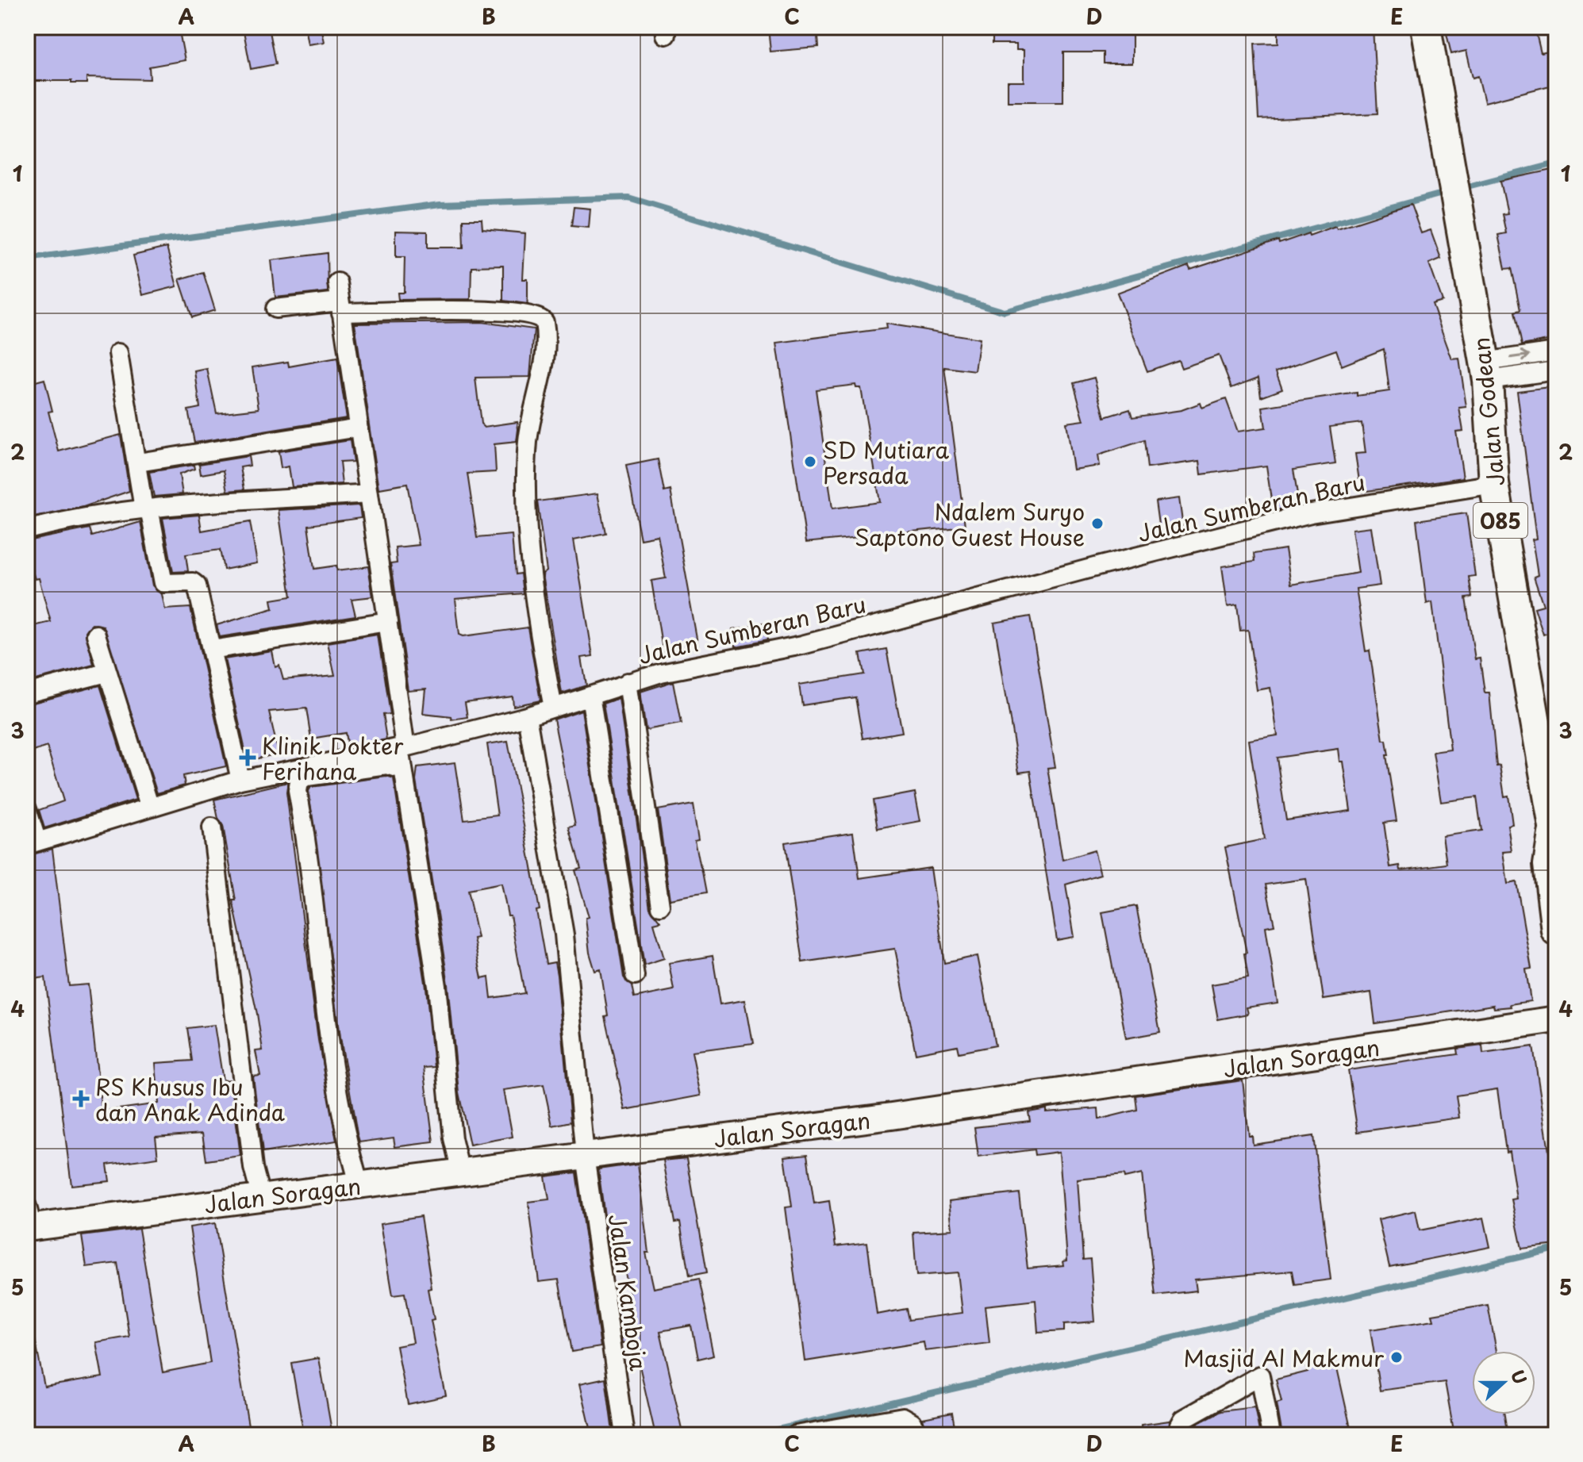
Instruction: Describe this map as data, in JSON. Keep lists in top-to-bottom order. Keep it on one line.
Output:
{"streets":{"main road":["Jalan Godean","085"],"street":["Jalan Sumberan Baru","Jalan Soragan","Jalan Kamboja"]},"crossings":[["Jalan Godean","Jalan Sumberan Baru"],["Jalan Sumberan Baru","Jalan Kamboja"],["Jalan Soragan","Jalan Kamboja"]],"places":{"other":["SD Mutiara Persada","Ndalem Suryo Saptono Guest House","Masjid Al Makmur"],"health":["Klinik Dokter Ferihana","RS Khusus Ibu dan Anak Adinda"]},"north":"right","grid":{"columns":["A","B","C","D","E"],"rows":["1","2","3","4","5"]}}
